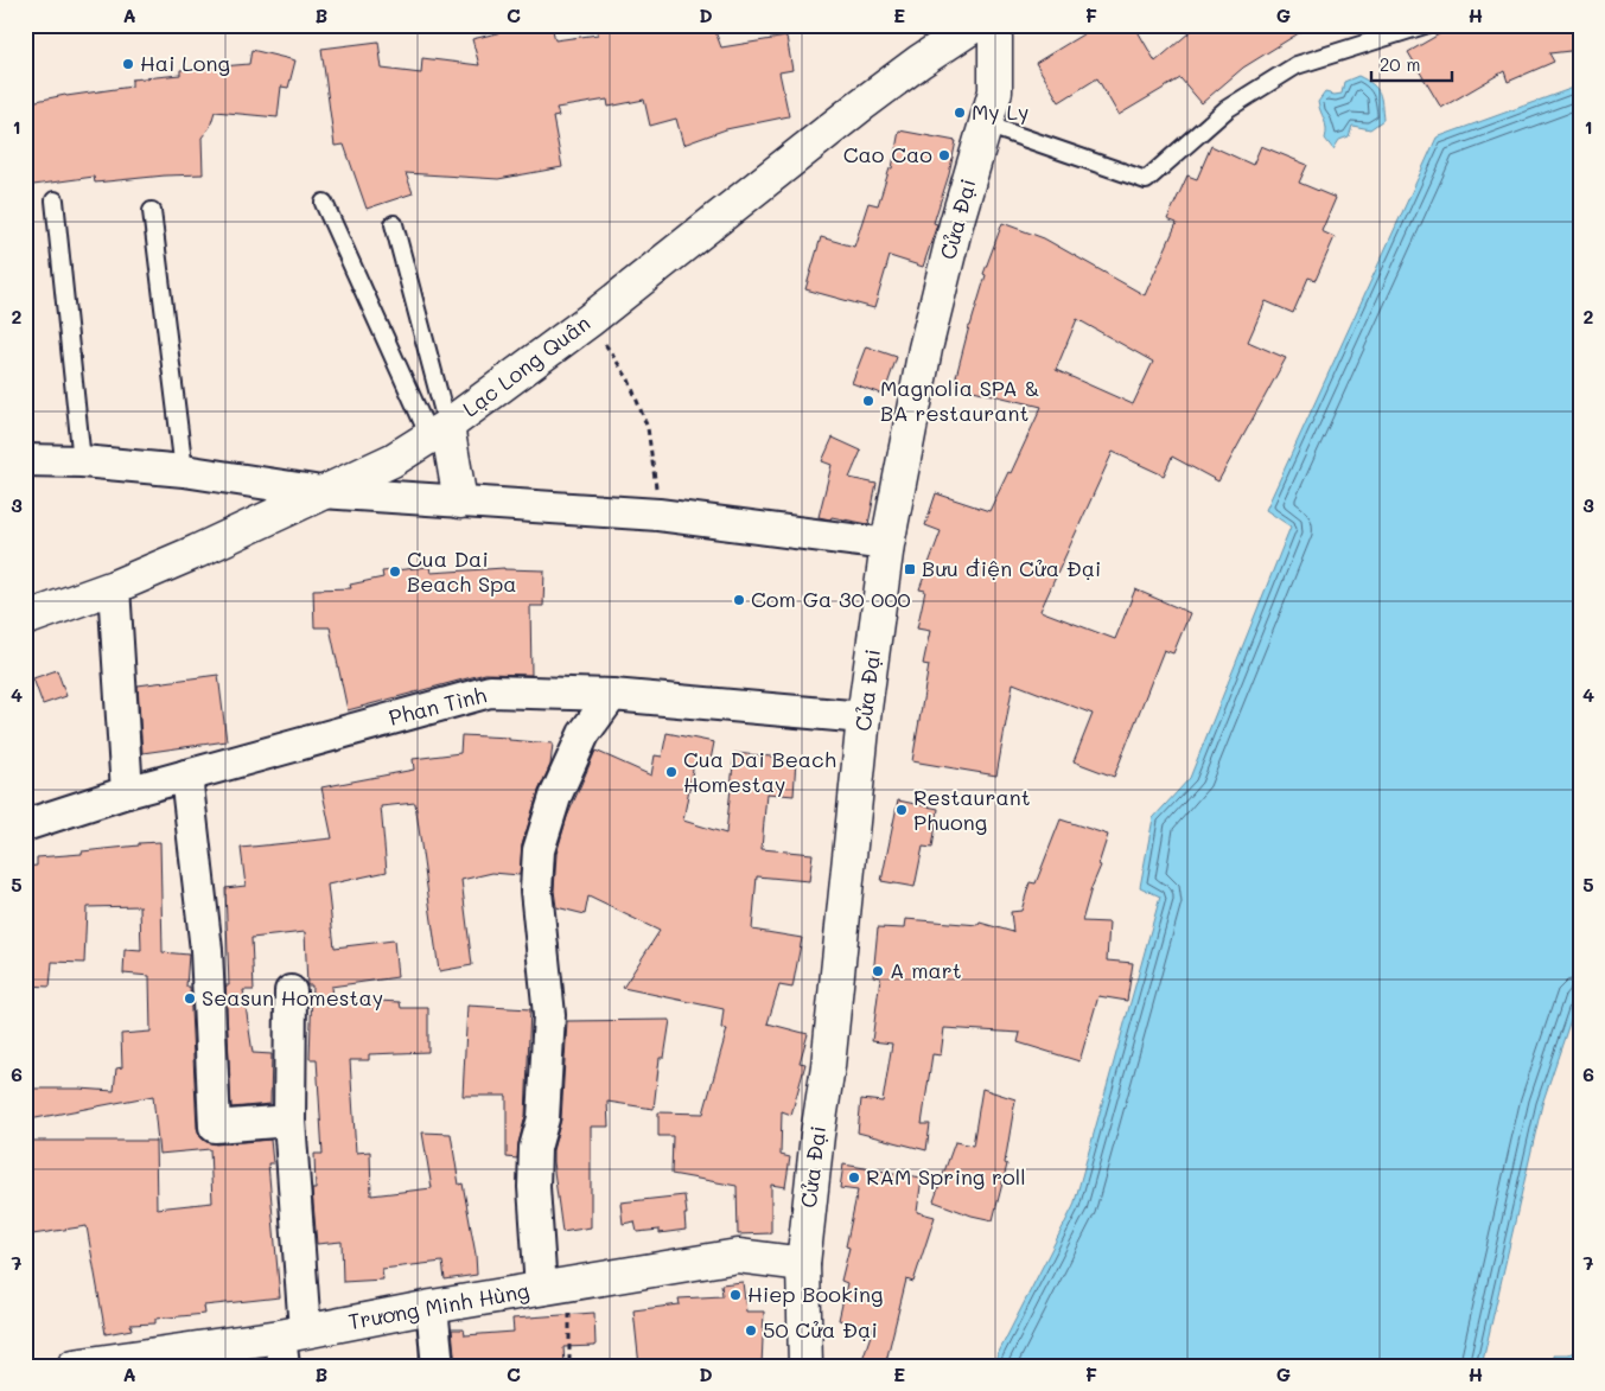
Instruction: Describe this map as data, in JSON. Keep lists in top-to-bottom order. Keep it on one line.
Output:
{"streets":{"street":["Cửa Đại","Lạc Long Quân","Phan Tình","Trương Minh Hùng"]},"crossings":[["Cửa Đại","Phan Tình"],["Cửa Đại","Trương Minh Hùng"]],"places":{"other":["Hai Long","My Ly","Cao Cao","Magnolia SPA & BA restaurant","Cua Dai Beach Spa","Com Ga 30 000","Cua Dai Beach Homestay","Restaurant Phuong","A mart","Seasun Homestay","RAM Spring roll","Hiep Booking","50 Cửa Đại"],"transit":["Bưu điện Cửa Đại"]},"scale_bar":"20 m","grid":{"columns":["A","B","C","D","E","F","G","H"],"rows":["1","2","3","4","5","6","7"]}}
